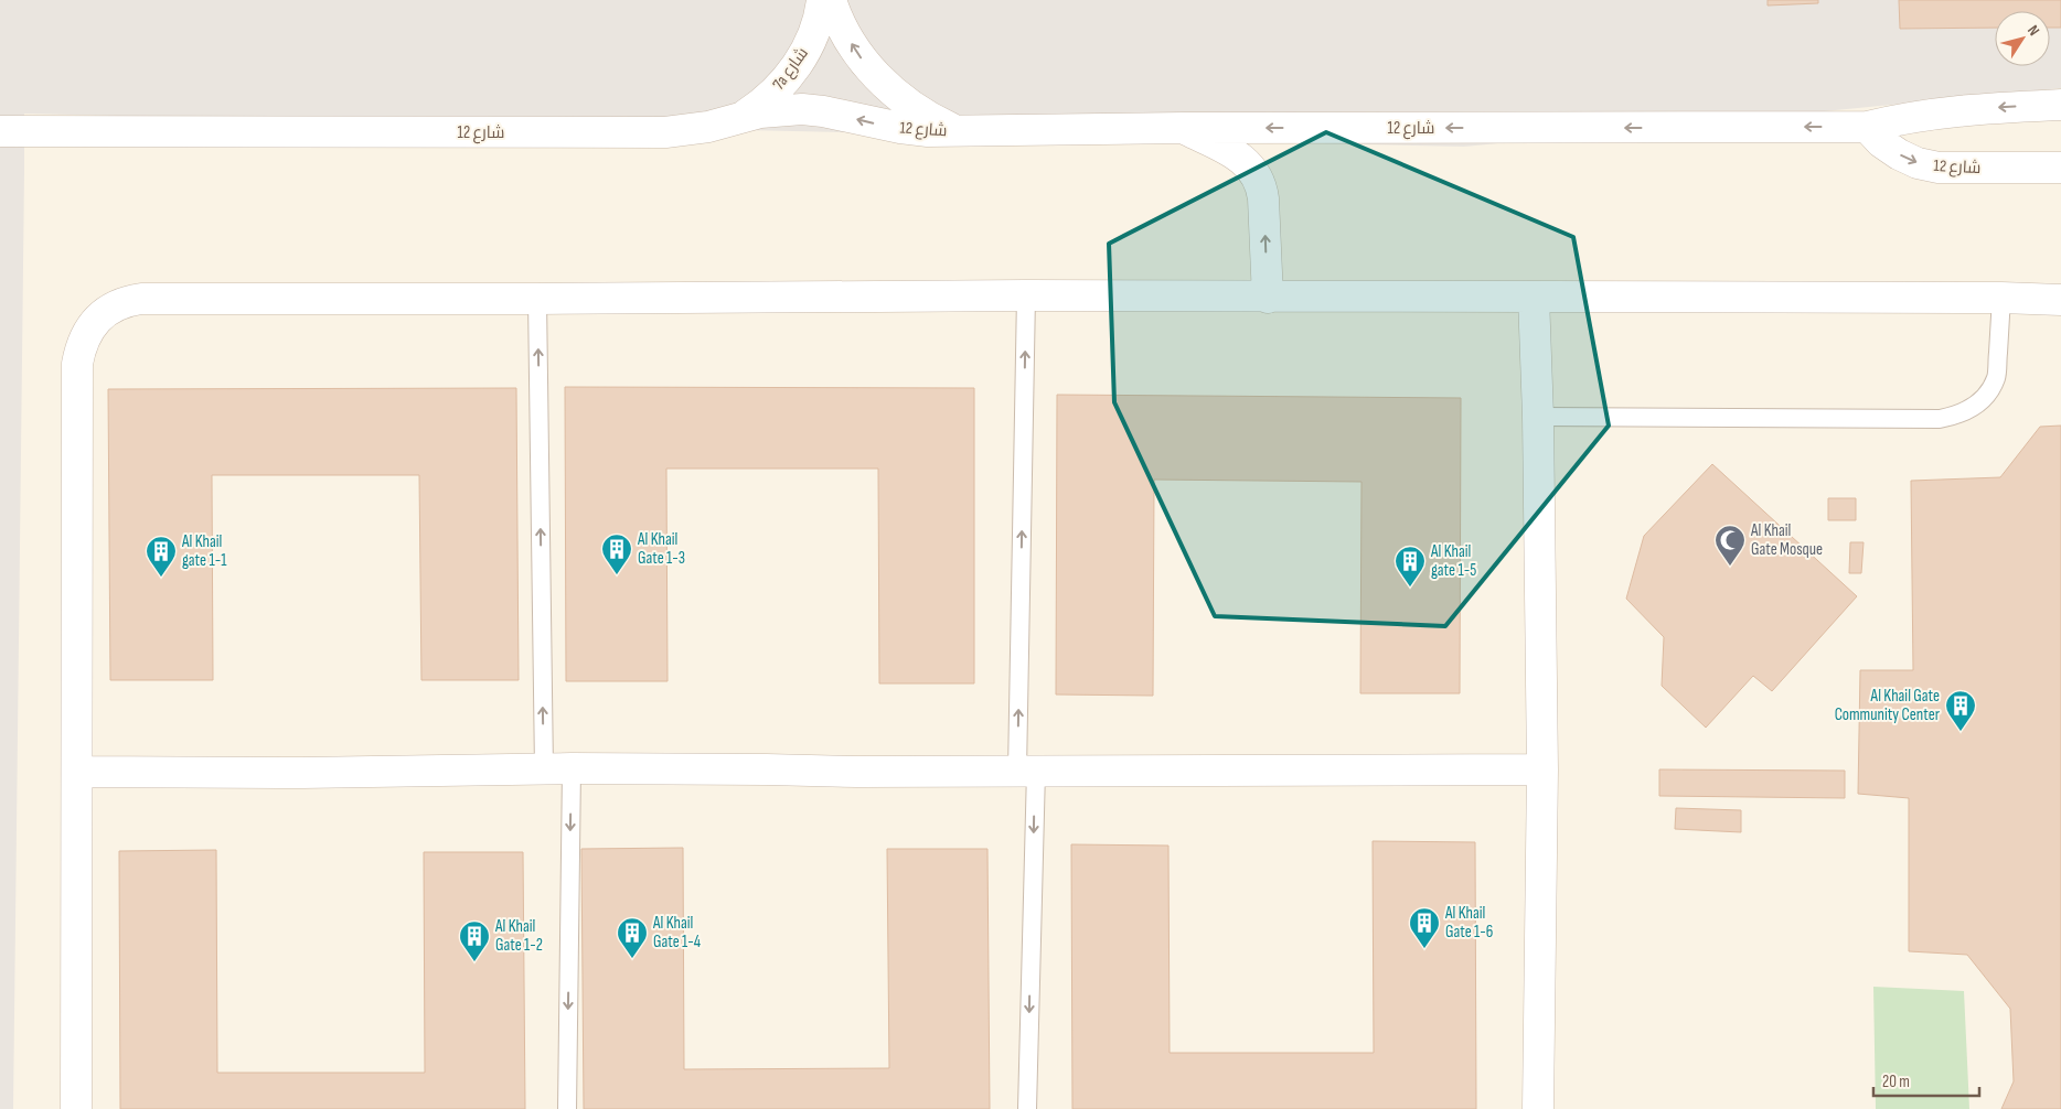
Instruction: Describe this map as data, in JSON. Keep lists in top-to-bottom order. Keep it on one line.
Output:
{"streets":{"street":["7a شارع","شارع 12"]},"crossings":[["7a شارع","شارع 12"]],"places":{"mosque":["Al Khail Gate Mosque"],"building":["Al Khail Gate 1-3","Al Khail gate 1-1","Al Khail gate 1-5","Al Khail Gate Community Center","Al Khail Gate 1-6","Al Khail Gate 1-4","Al Khail Gate 1-2"]},"scale_bar":"20 m","north":"top right"}
